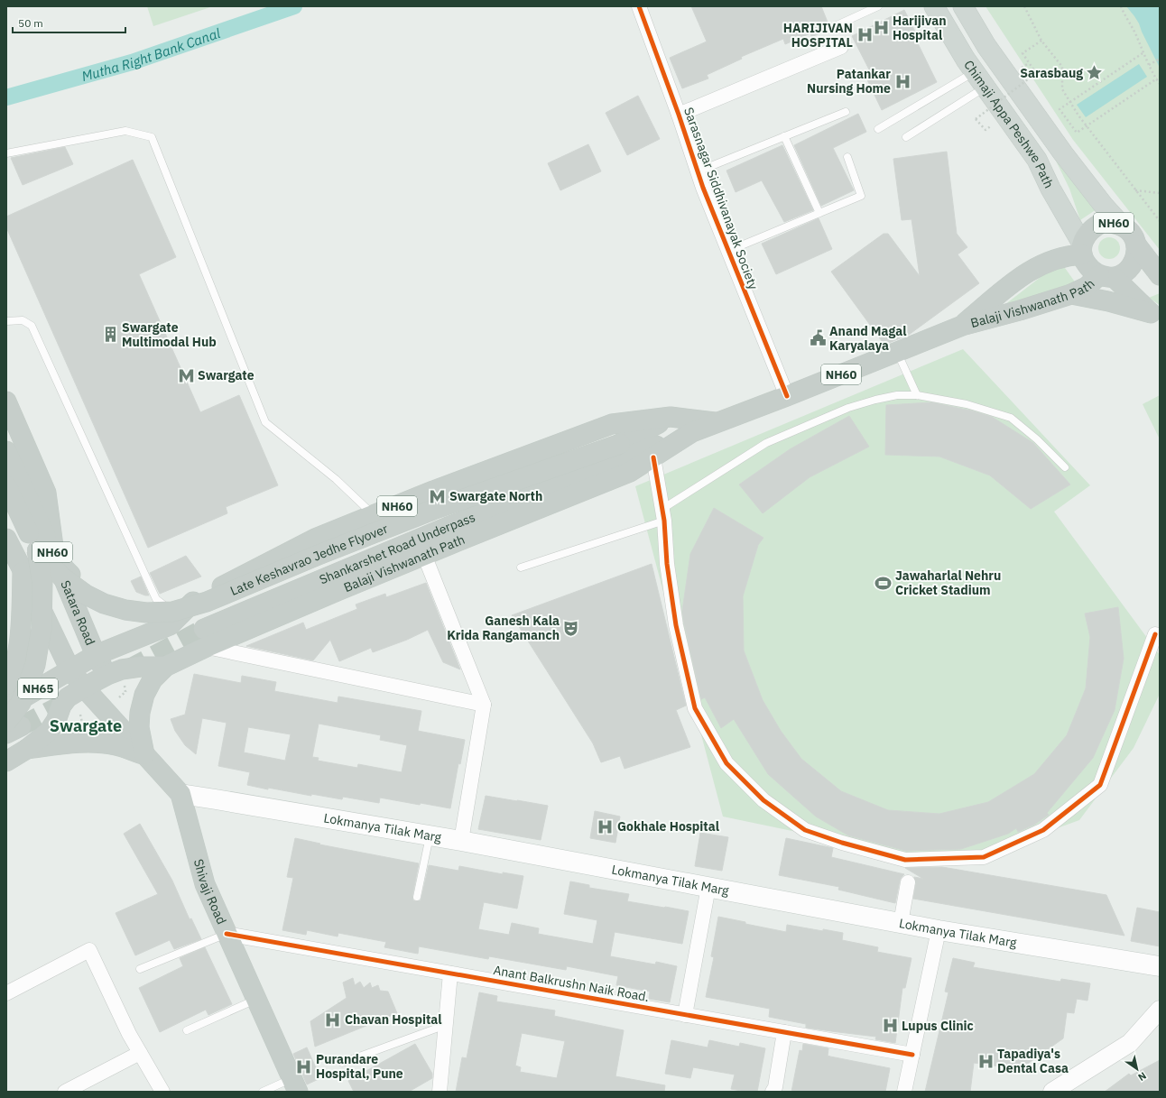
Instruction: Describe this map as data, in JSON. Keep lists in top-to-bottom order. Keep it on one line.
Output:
{"streets":{"highway":["NH60","Balaji Vishwanath Path","Shankarshet Road Underpass","Late Keshavrao Jedhe Flyover","Satara Road","NH65","Shivaji Road"],"main road":["Chimaji Appa Peshwe Path","Lokmanya Tilak Marg"],"street":["Sarasnagar Siddhivanayak Society","Anant Balkrushn Naik Road."]},"crossings":[["Chimaji Appa Peshwe Path","NH60"],["Chimaji Appa Peshwe Path","Balaji Vishwanath Path"],["Sarasnagar Siddhivanayak Society","Balaji Vishwanath Path"],["NH60","Balaji Vishwanath Path"],["NH60","NH65"],["NH60","Shivaji Road"],["Balaji Vishwanath Path","Shankarshet Road Underpass"],["Balaji Vishwanath Path","Late Keshavrao Jedhe Flyover"],["Balaji Vishwanath Path","Satara Road"],["Balaji Vishwanath Path","NH65"],["Balaji Vishwanath Path","Shivaji Road"],["Satara Road","NH65"],["NH65","Shivaji Road"],["Lokmanya Tilak Marg","Shivaji Road"],["Shivaji Road","Anant Balkrushn Naik Road."]],"districts":["Swargate"],"water":["Mutha Right Bank Canal"],"places":{"hospital":["Harijivan Hospital","HARIJIVAN HOSPITAL","Patankar Nursing Home","Gokhale Hospital","Chavan Hospital","Lupus Clinic","Tapadiya's Dental Casa","Purandare Hospital, Pune"],"place":["Sarasbaug"],"building":["Swargate Multimodal Hub"],"public building":["Anand Magal Karyalaya"],"metro station":["Swargate","Swargate North"],"sports":["Jawaharlal Nehru Cricket Stadium"],"theatre":["Ganesh Kala Krida Rangamanch"]},"scale_bar":"50 m","north":"bottom right"}
